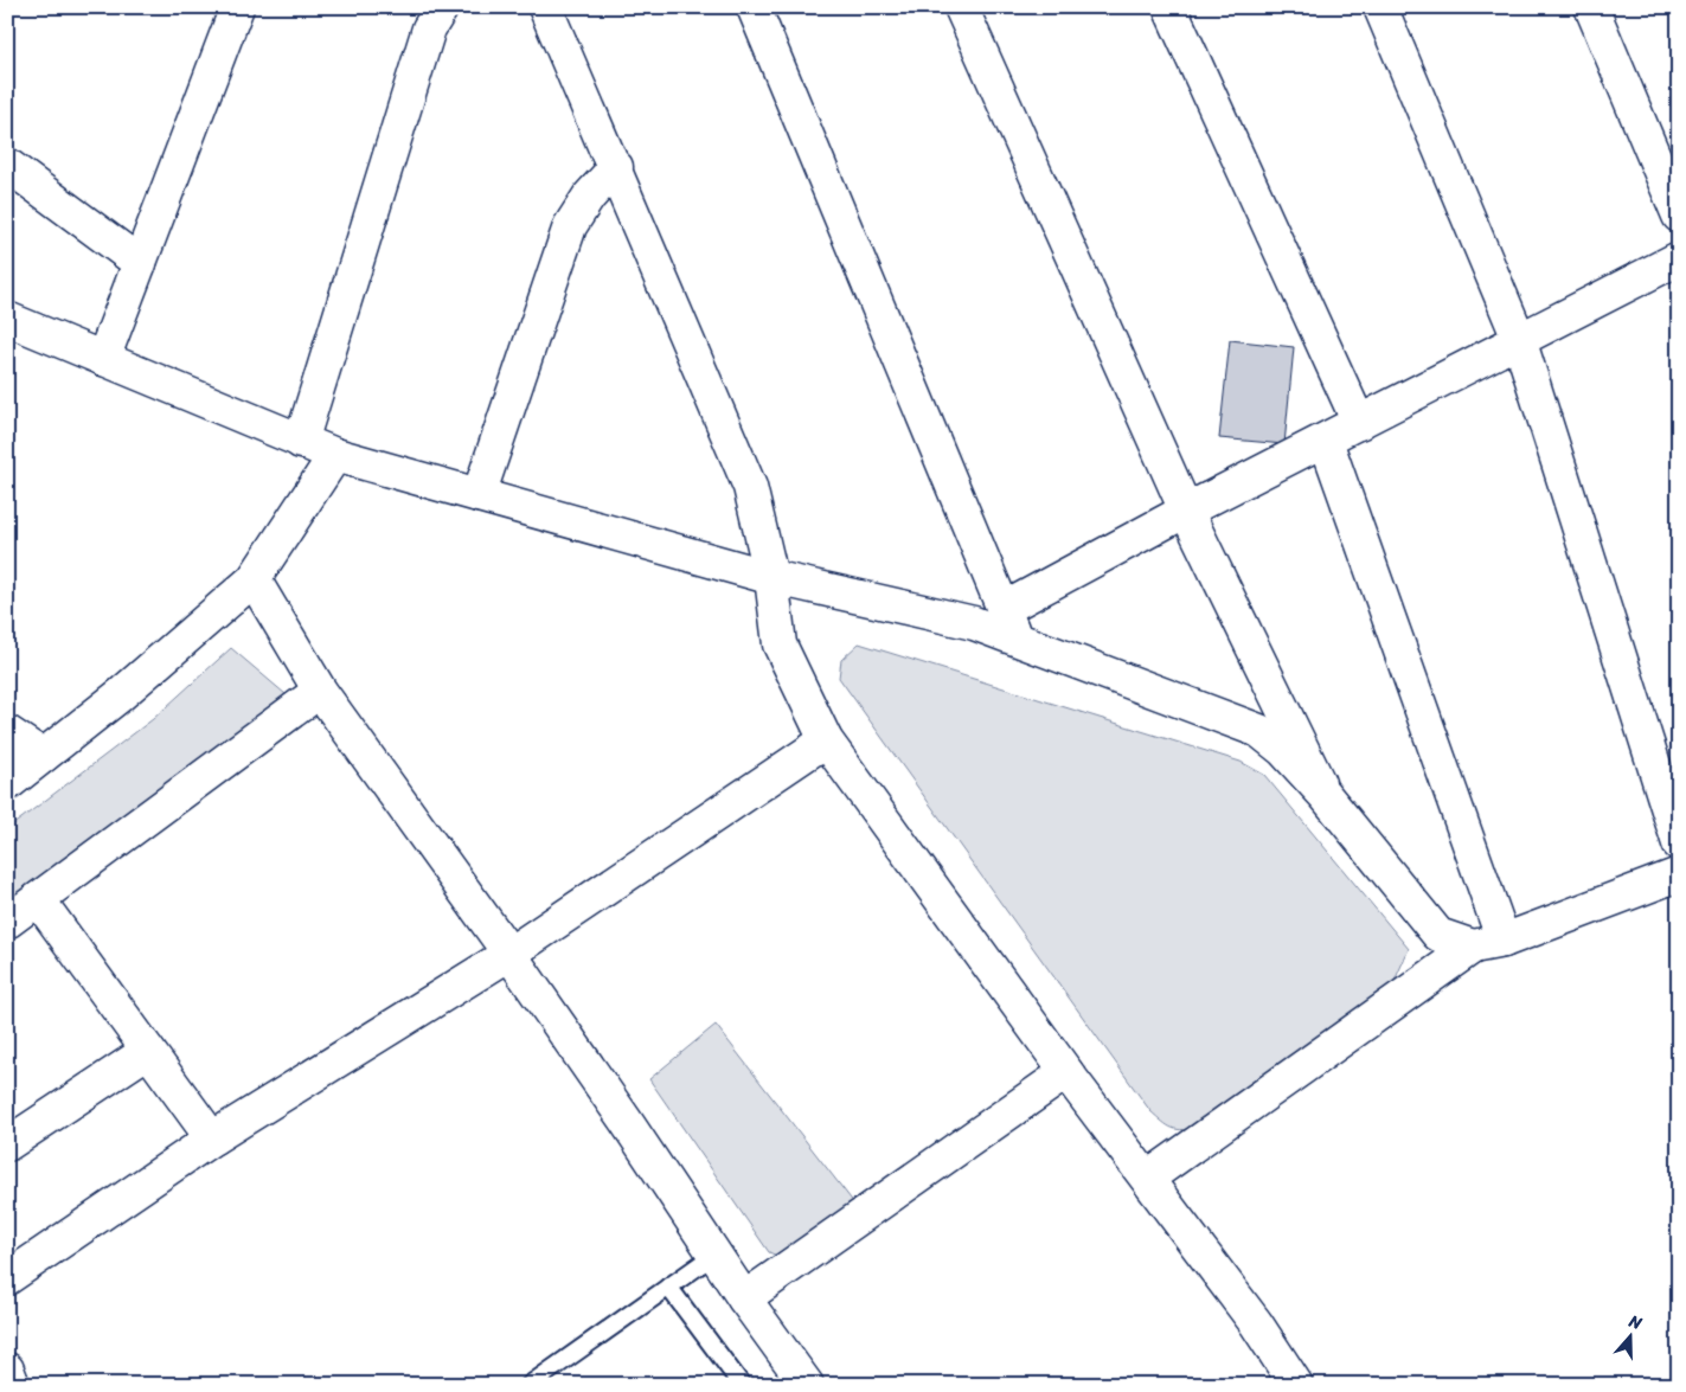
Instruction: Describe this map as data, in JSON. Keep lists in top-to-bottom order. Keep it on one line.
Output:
{"north":"top"}
